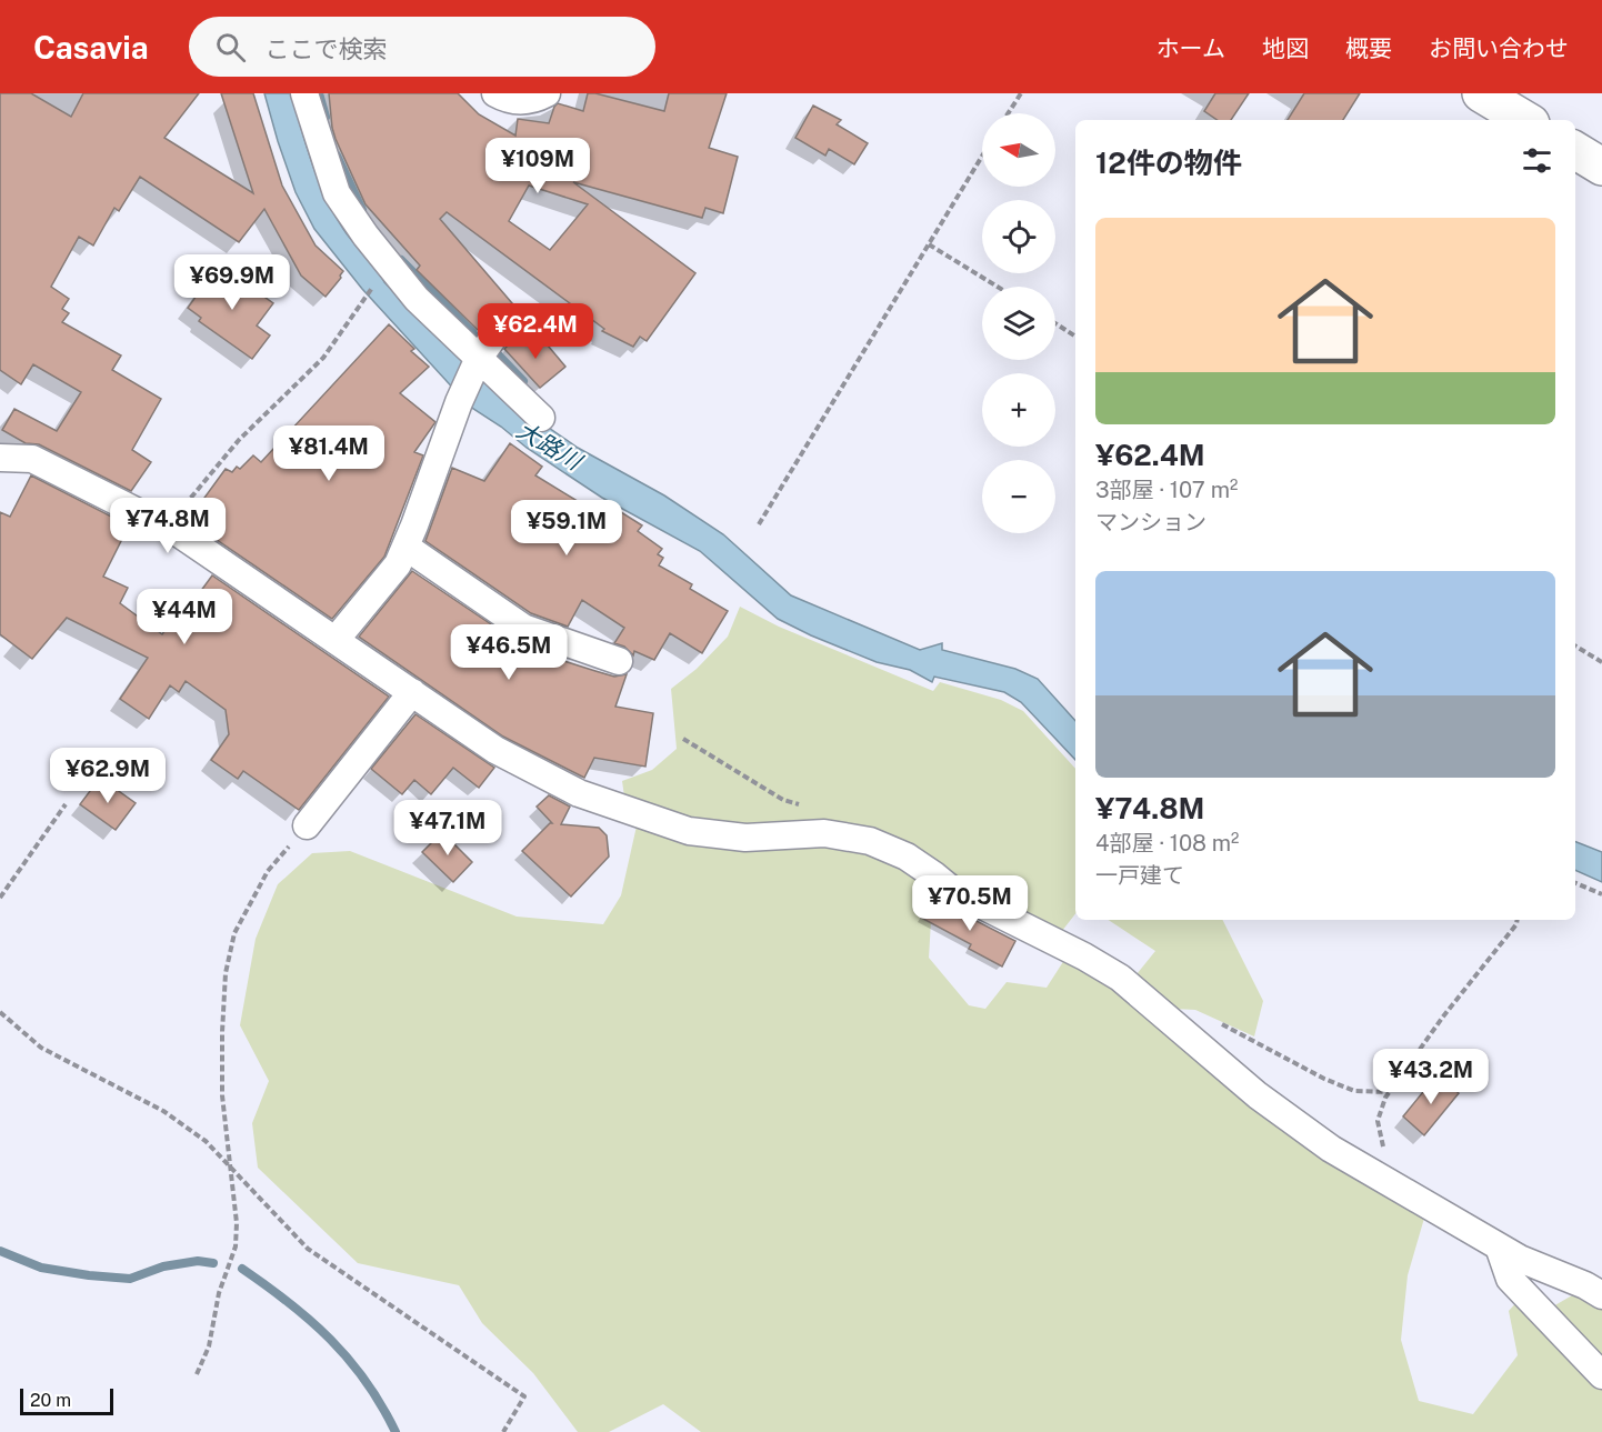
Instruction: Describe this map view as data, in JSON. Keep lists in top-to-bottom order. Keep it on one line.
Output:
{"water":["大路川"],"scale_bar":"20 m","north":"left","page":{"header":"Casavia","search":"ここで検索","nav":["ホーム","地図","概要","お問い合わせ"],"map_buttons":["+","−"],"heading":"12件の物件","price":["¥109M","¥69.9M","¥62.4M","¥81.4M","¥74.8M","¥59.1M","¥44M","¥46.5M","¥62.9M","¥47.1M","¥70.5M","¥43.2M"],"list":[{"name":"¥62.4M","note":"3部屋 · 107 m² · マンション"},{"name":"¥74.8M","note":"4部屋 · 108 m² · 一戸建て"}],"scale":"20 m"}}
